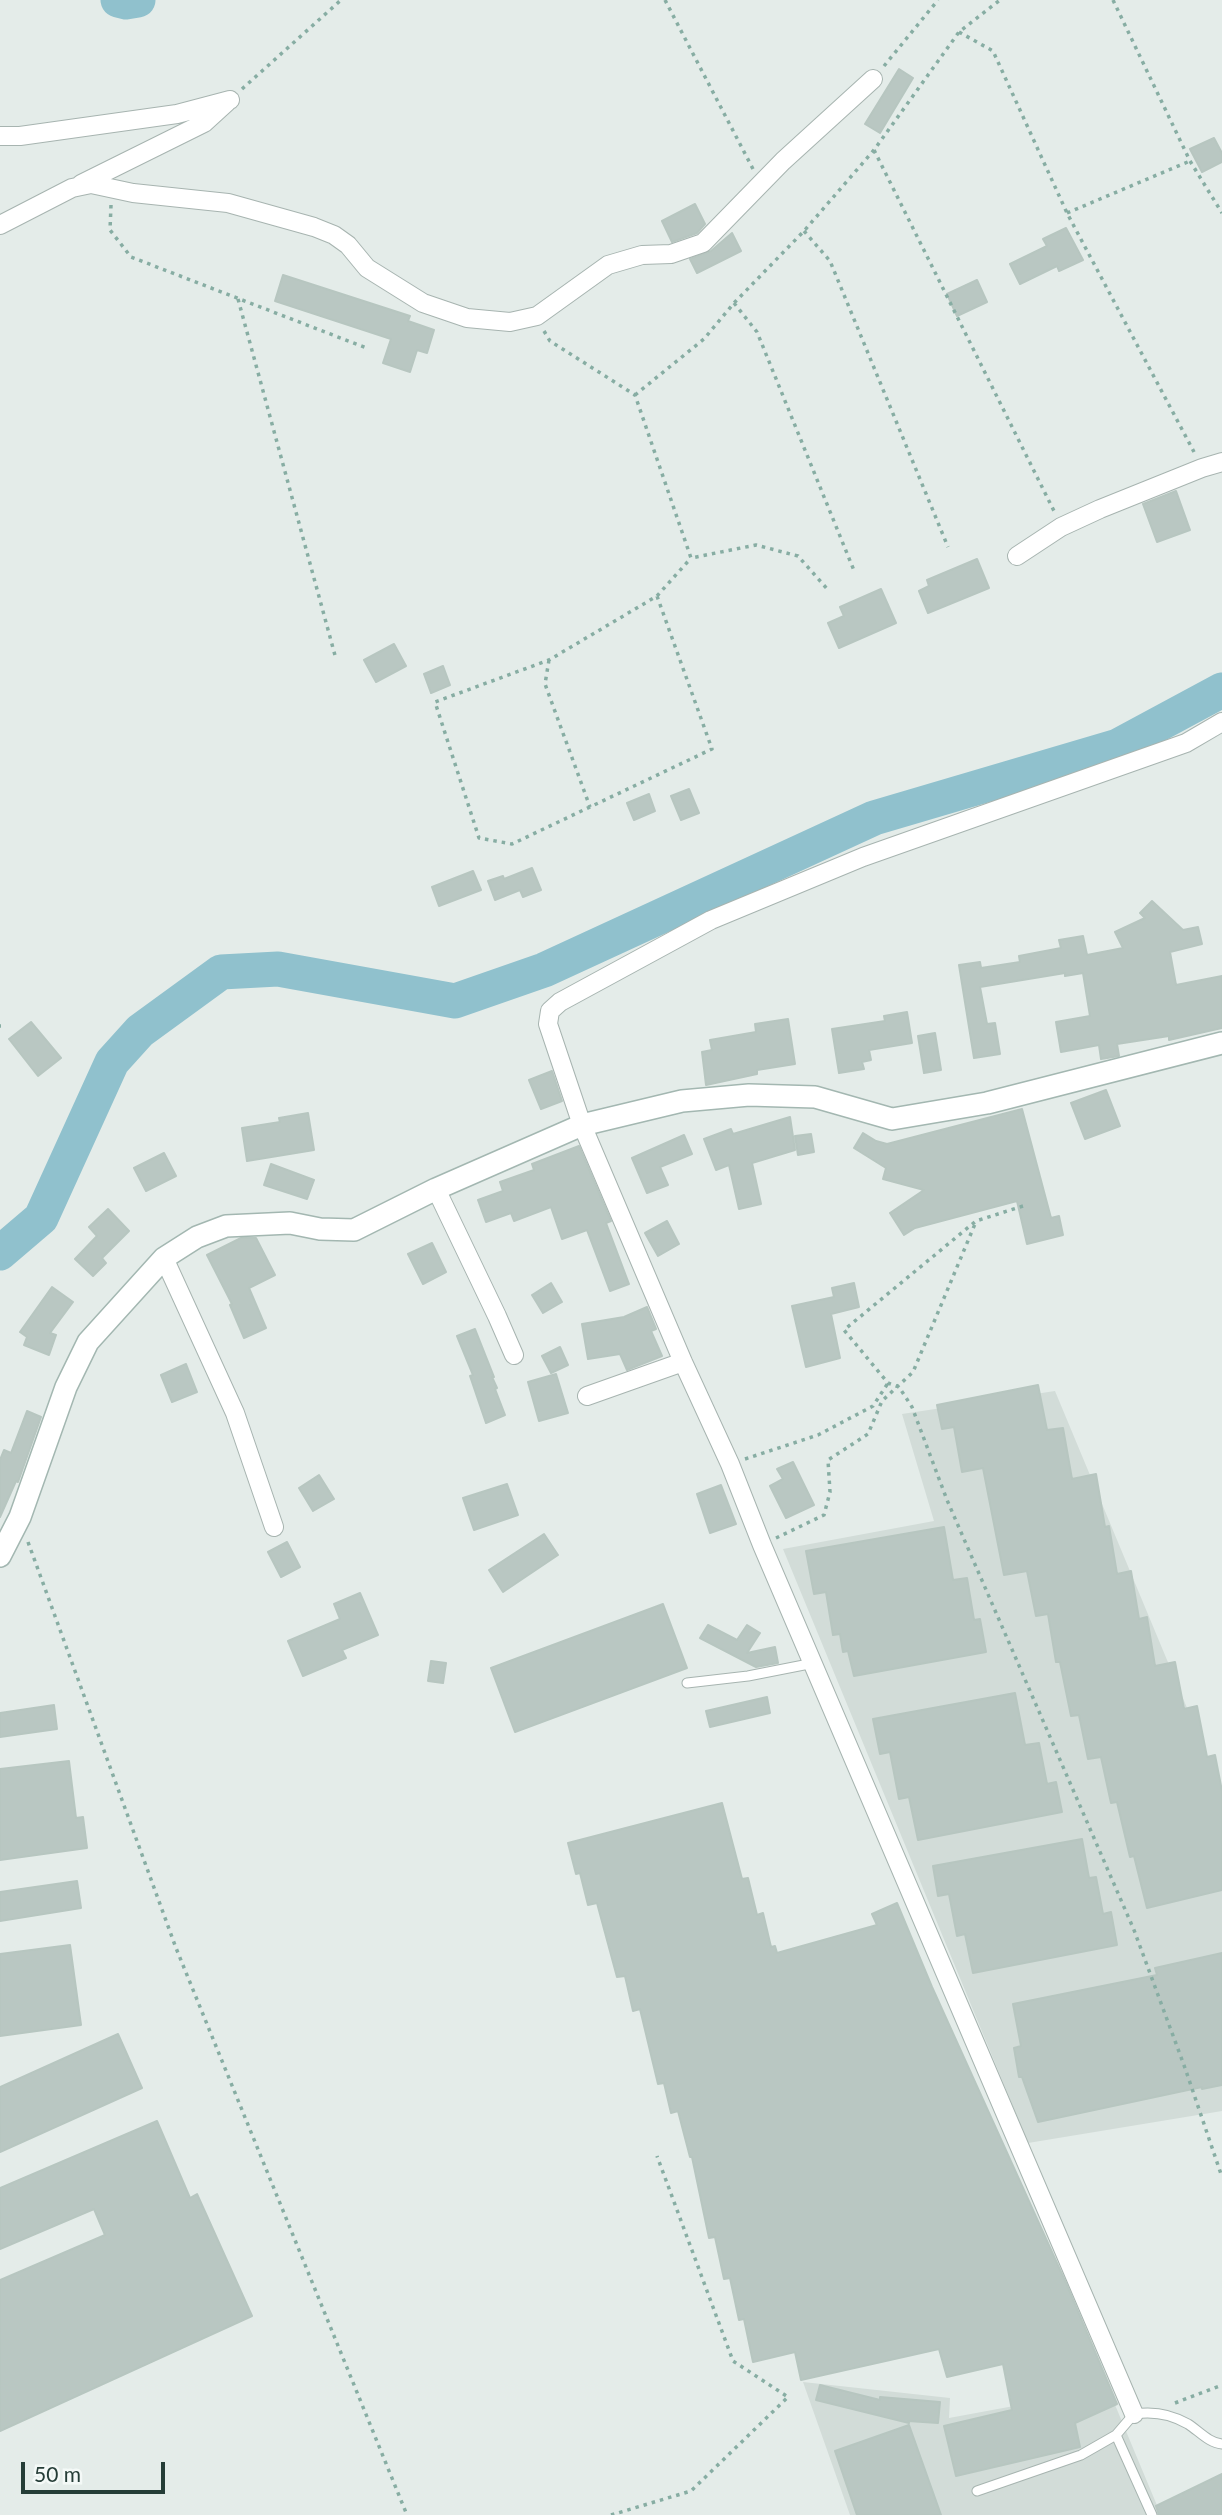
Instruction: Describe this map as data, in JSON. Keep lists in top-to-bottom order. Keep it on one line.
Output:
{"scale_bar":"50 m"}
